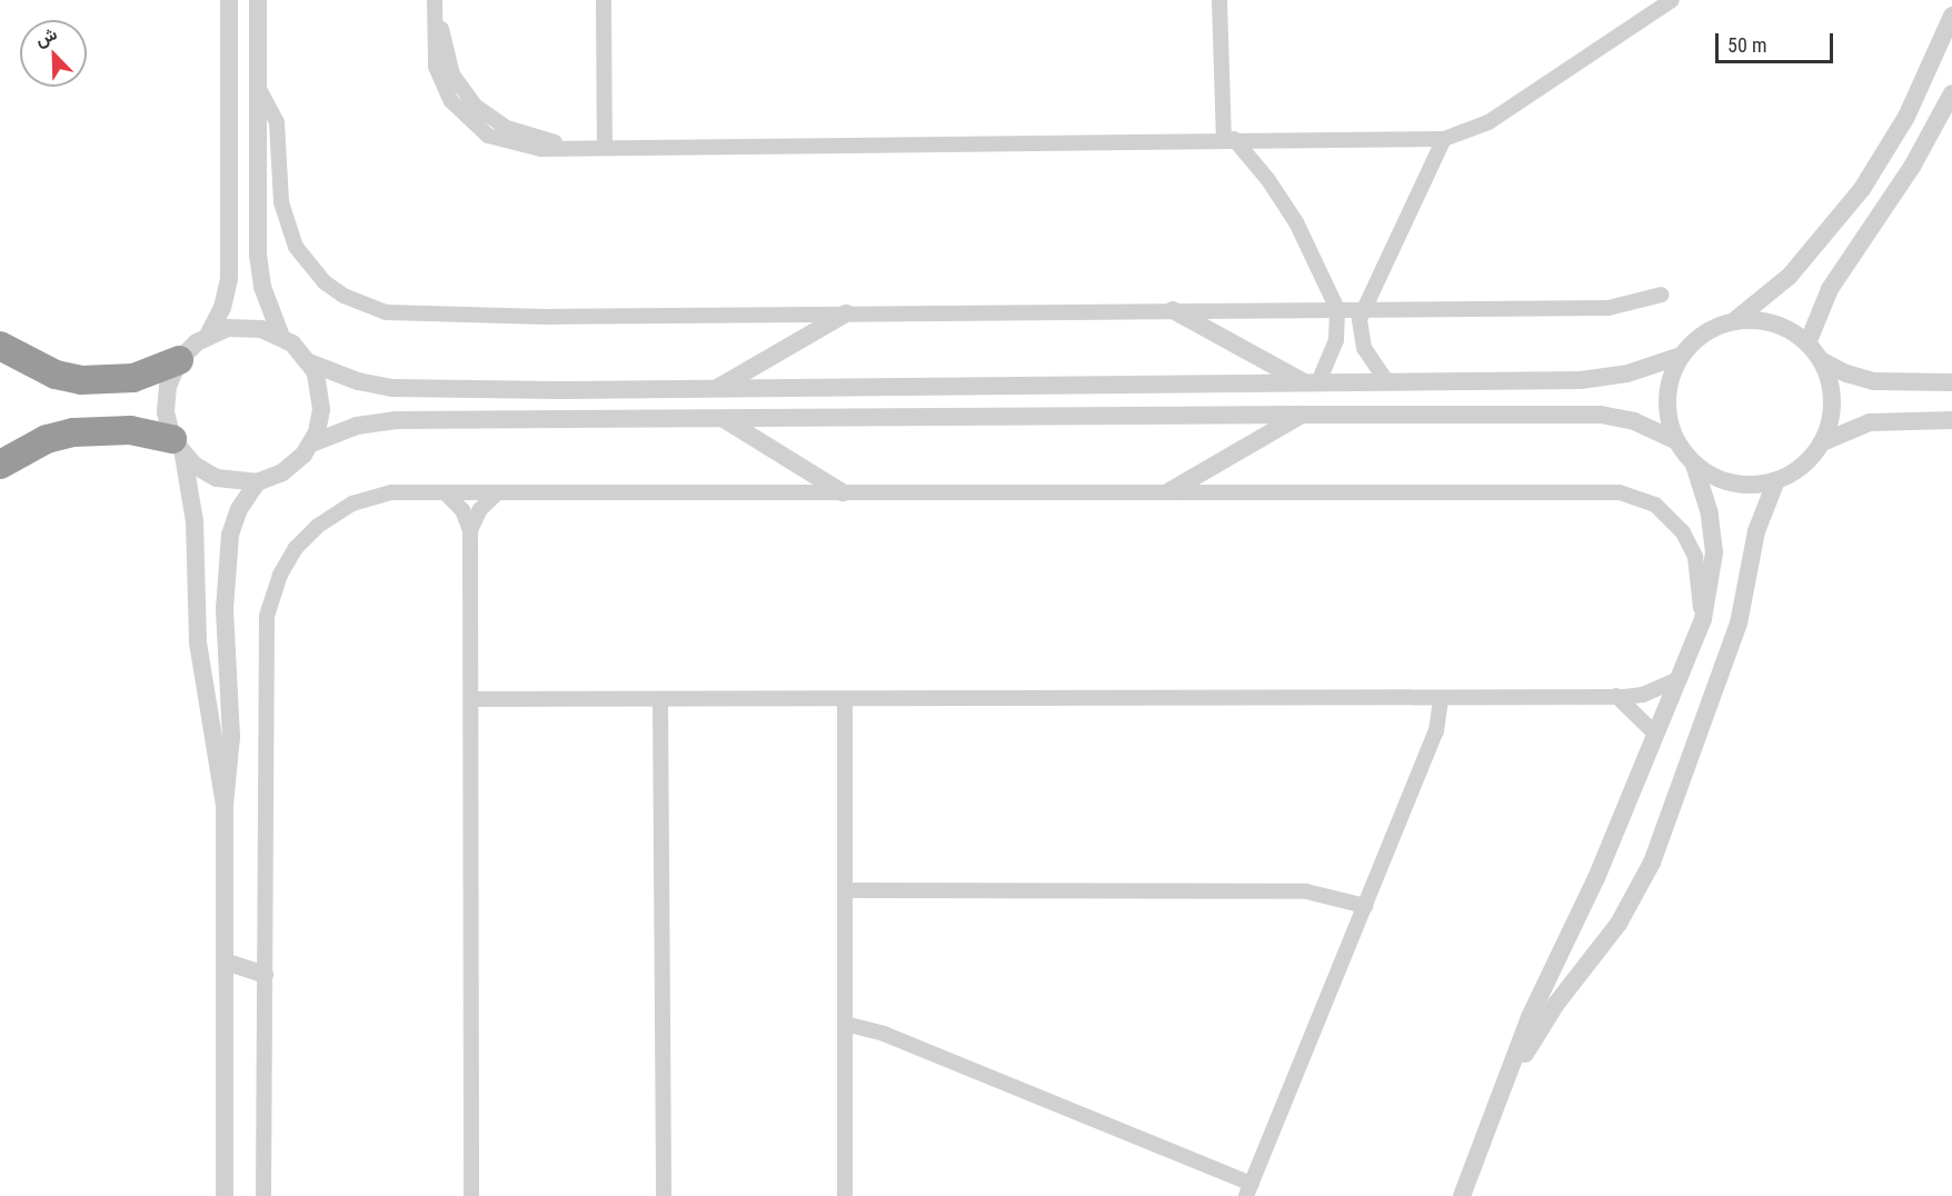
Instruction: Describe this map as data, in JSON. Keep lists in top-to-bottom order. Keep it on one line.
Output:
{"scale_bar":"50 m","north":"top left"}
